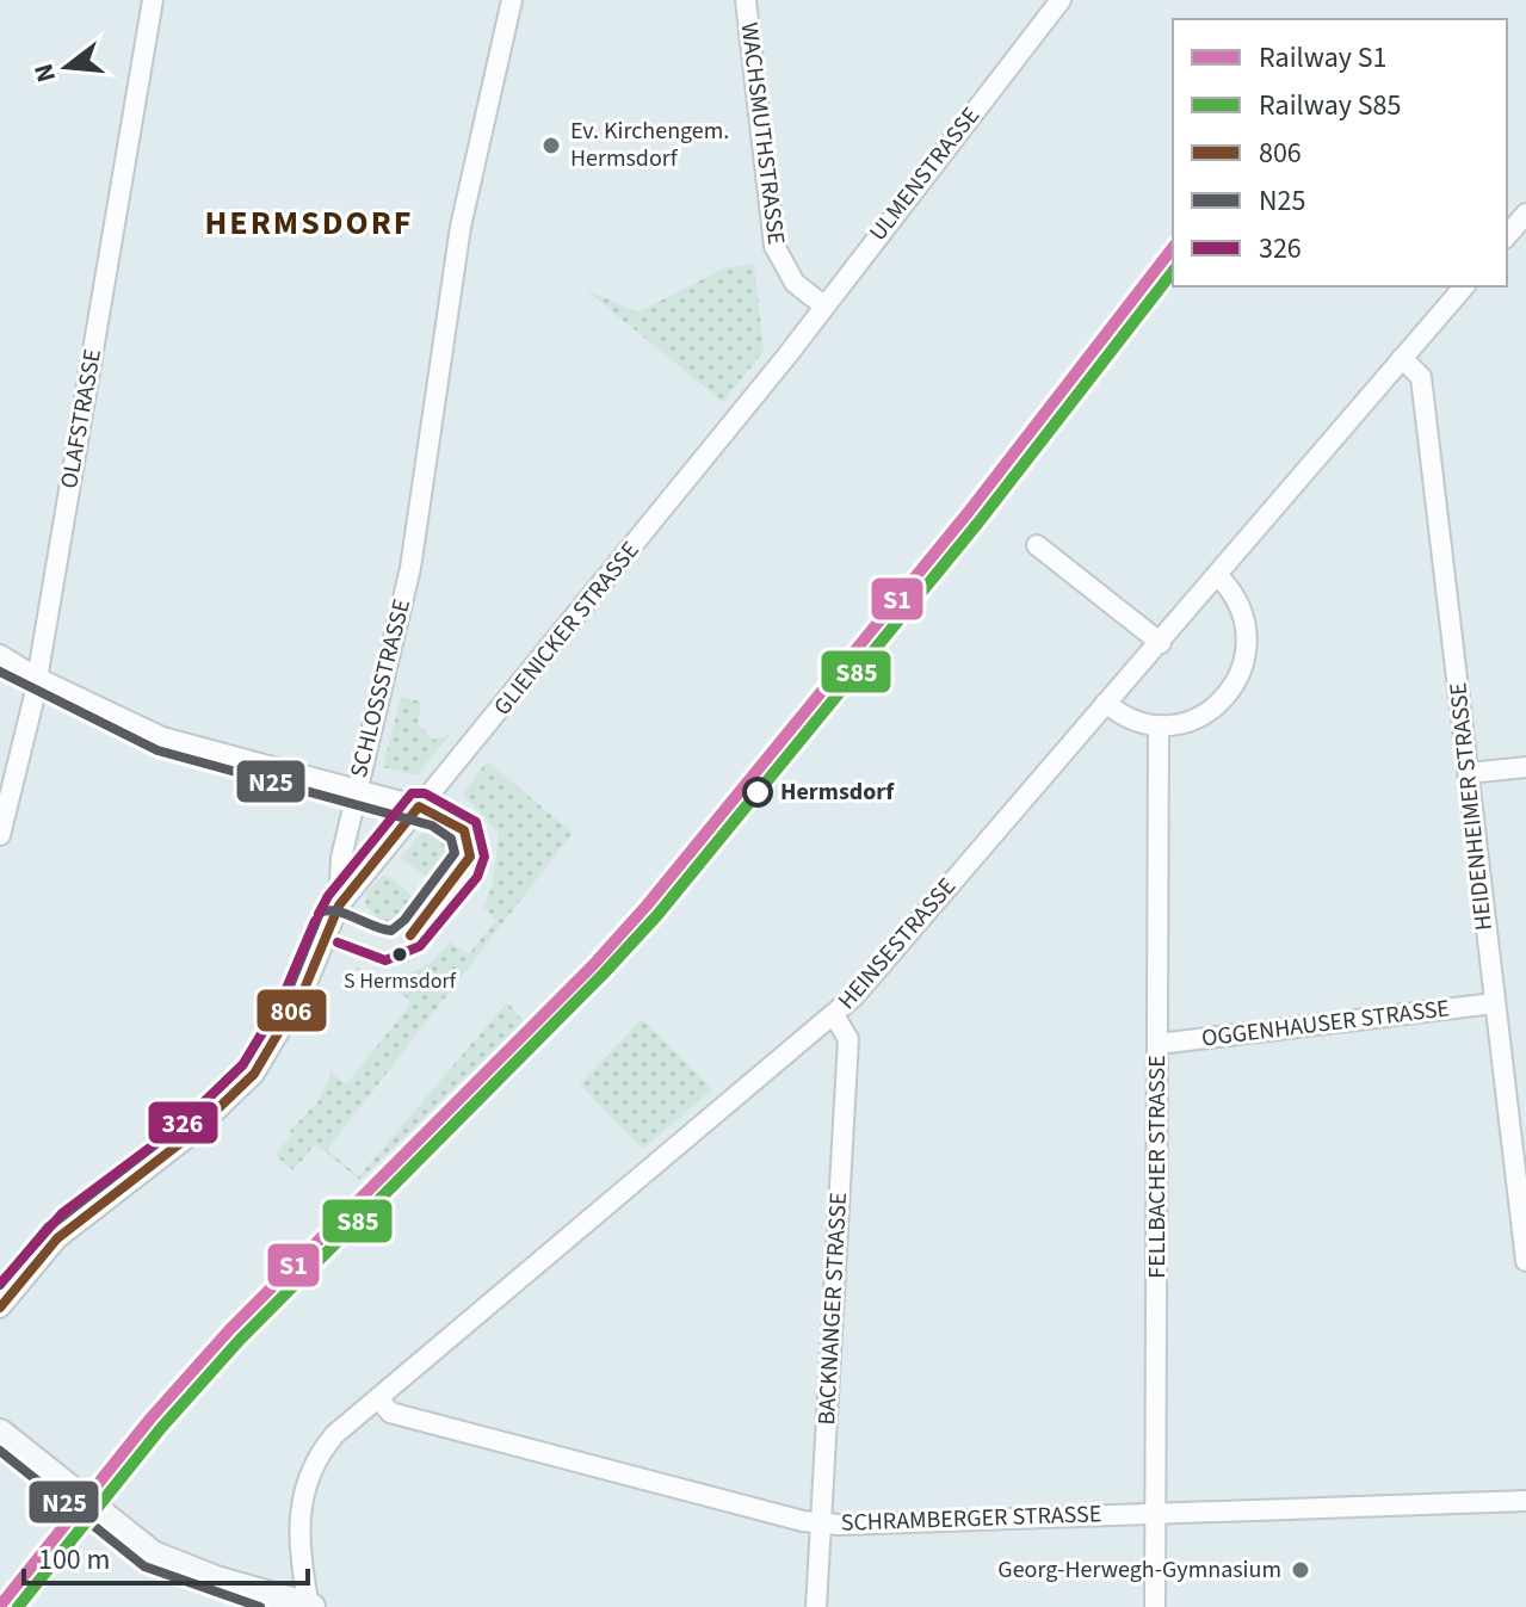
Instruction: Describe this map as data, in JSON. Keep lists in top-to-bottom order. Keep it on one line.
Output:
{"streets":{"street":["WACHSMUTHSTRASSE","ULMENSTRASSE","OLAFSTRASSE","GLIENICKER STRASSE","SCHLOSSSTRASSE","HEIDENHEIMER STRASSE","HEINSESTRASSE","OGGENHAUSER STRASSE","FELLBACHER STRASSE","BACKNANGER STRASSE","SCHRAMBERGER STRASSE"]},"crossings":[["WACHSMUTHSTRASSE","ULMENSTRASSE"],["ULMENSTRASSE","GLIENICKER STRASSE"],["GLIENICKER STRASSE","SCHLOSSSTRASSE"],["HEIDENHEIMER STRASSE","HEINSESTRASSE"],["HEIDENHEIMER STRASSE","OGGENHAUSER STRASSE"],["HEINSESTRASSE","BACKNANGER STRASSE"],["HEINSESTRASSE","SCHRAMBERGER STRASSE"],["OGGENHAUSER STRASSE","FELLBACHER STRASSE"],["FELLBACHER STRASSE","SCHRAMBERGER STRASSE"],["BACKNANGER STRASSE","SCHRAMBERGER STRASSE"]],"districts":["HERMSDORF"],"places":["Ev. Kirchengem. Hermsdorf","Hermsdorf","S Hermsdorf","Georg-Herwegh-Gymnasium"],"lines":["rail line S1","rail line S85","transit line N25","transit line 326","transit line 806"],"legend":["Railway S1","Railway S85","806","N25","326"],"scale_bar":"100 m","north":"left"}
